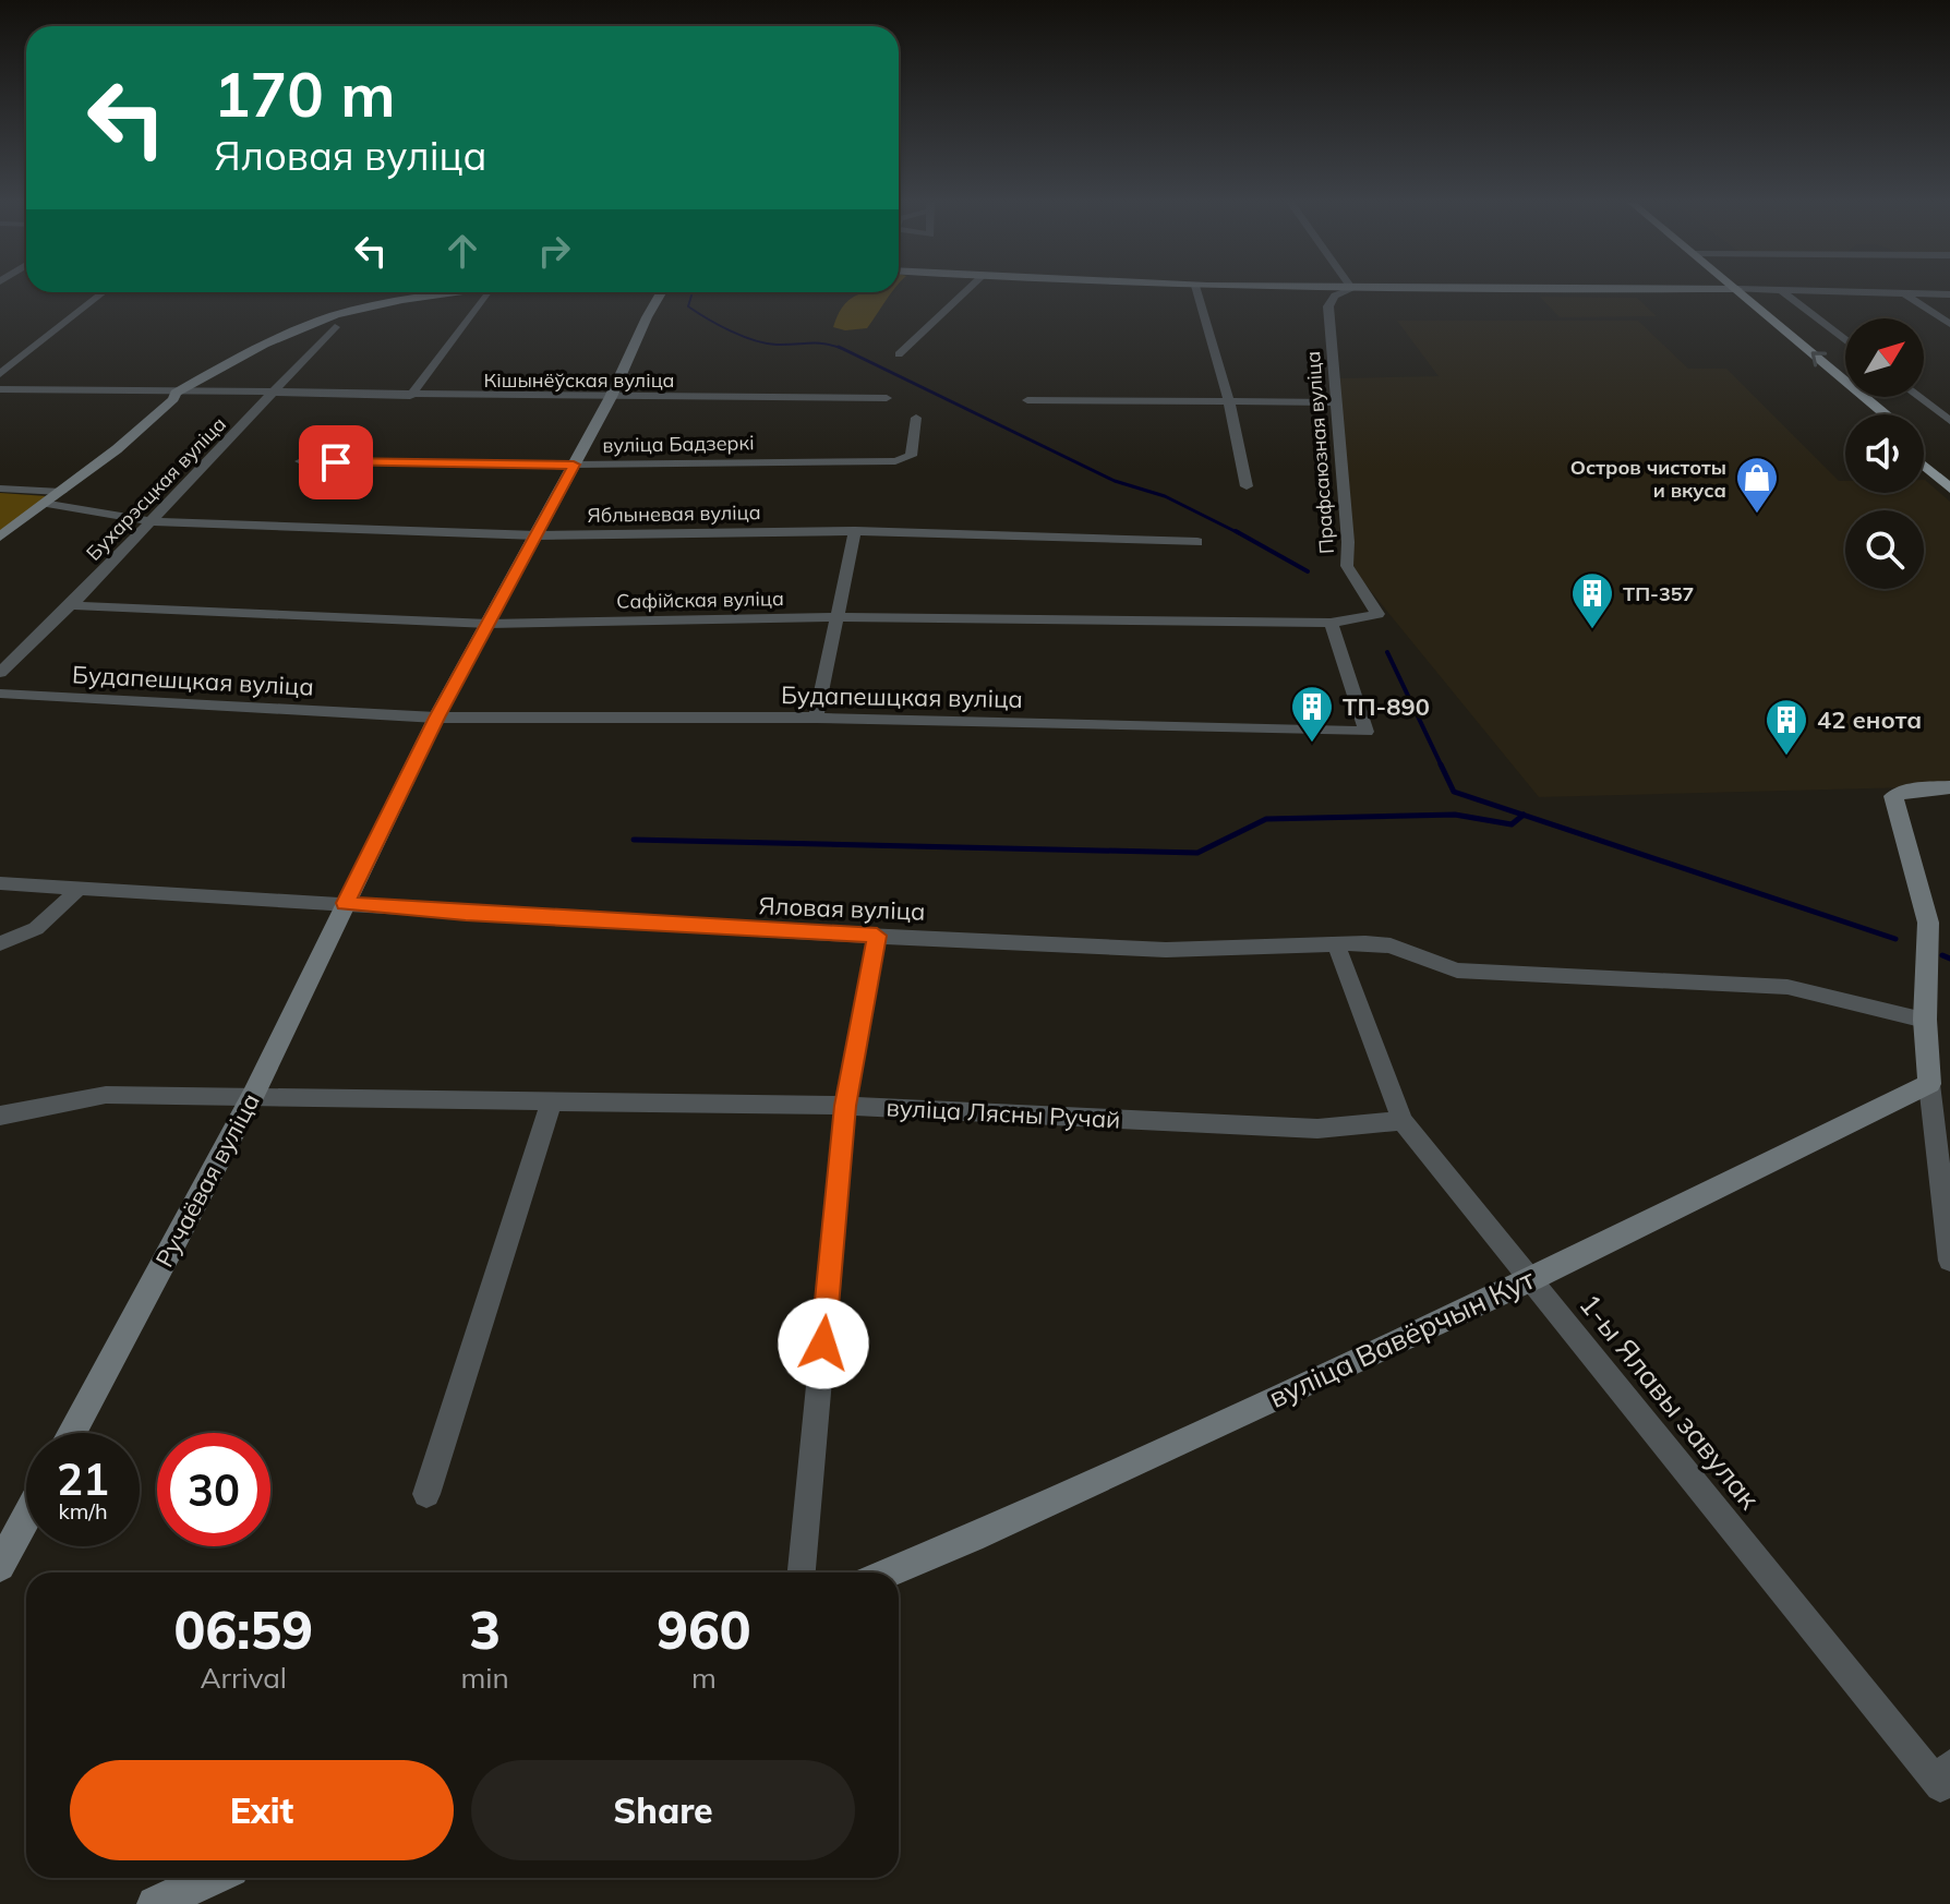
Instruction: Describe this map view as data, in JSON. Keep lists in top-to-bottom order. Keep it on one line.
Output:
{"streets":{"street":["Кішынёўская вуліца","вуліца Бадзеркі","Прафсаюзная вуліца","Бухарэсцкая вуліца","Яблыневая вуліца","Сафійская вуліца","Будапешцкая вуліца","Яловая вуліца","вуліца Лясны Ручай","Ручаёвая вуліца","вуліца Вавёрчын Кут","1-ы Ялавы завулак"]},"crossings":[["Кішынёўская вуліца","Бухарэсцкая вуліца"],["Прафсаюзная вуліца","Сафійская вуліца"],["Прафсаюзная вуліца","Будапешцкая вуліца"],["Бухарэсцкая вуліца","Яблыневая вуліца"],["Бухарэсцкая вуліца","Сафійская вуліца"],["Сафійская вуліца","Будапешцкая вуліца"],["Будапешцкая вуліца","Ручаёвая вуліца"],["Яловая вуліца","Ручаёвая вуліца"],["Яловая вуліца","1-ы Ялавы завулак"],["вуліца Лясны Ручай","Ручаёвая вуліца"],["вуліца Лясны Ручай","1-ы Ялавы завулак"],["вуліца Вавёрчын Кут","1-ы Ялавы завулак"]],"places":{"shop":["Остров чистоты и вкуса"],"building":["ТП-357","ТП-890","42 енота"]},"north":"top right","page":{"turn":["170 m","Яловая вуліца"],"speed":"21 km/h","limit":"30","eta":["06:59","Arrival","3","min","960","m"],"buttons":["Exit","Share"]}}
